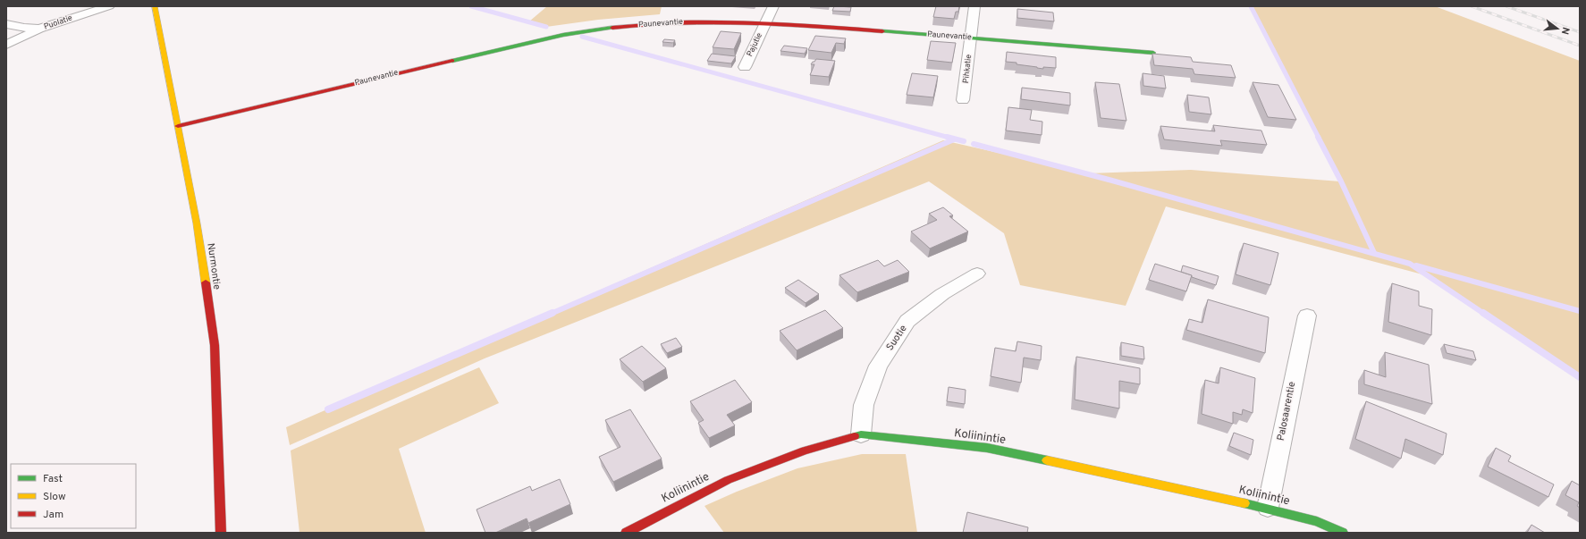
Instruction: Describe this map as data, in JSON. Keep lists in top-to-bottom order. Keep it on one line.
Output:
{"streets":{"street":["Puolatie","Paunevantie","Pajutie","Pihkatie","Nurmontie","Suotie","Palosaarentie","Koliinintie"]},"crossings":[["Paunevantie","Pajutie"],["Paunevantie","Pihkatie"],["Paunevantie","Nurmontie"],["Suotie","Koliinintie"],["Palosaarentie","Koliinintie"]],"legend":["Fast","Slow","Jam"],"north":"right"}
